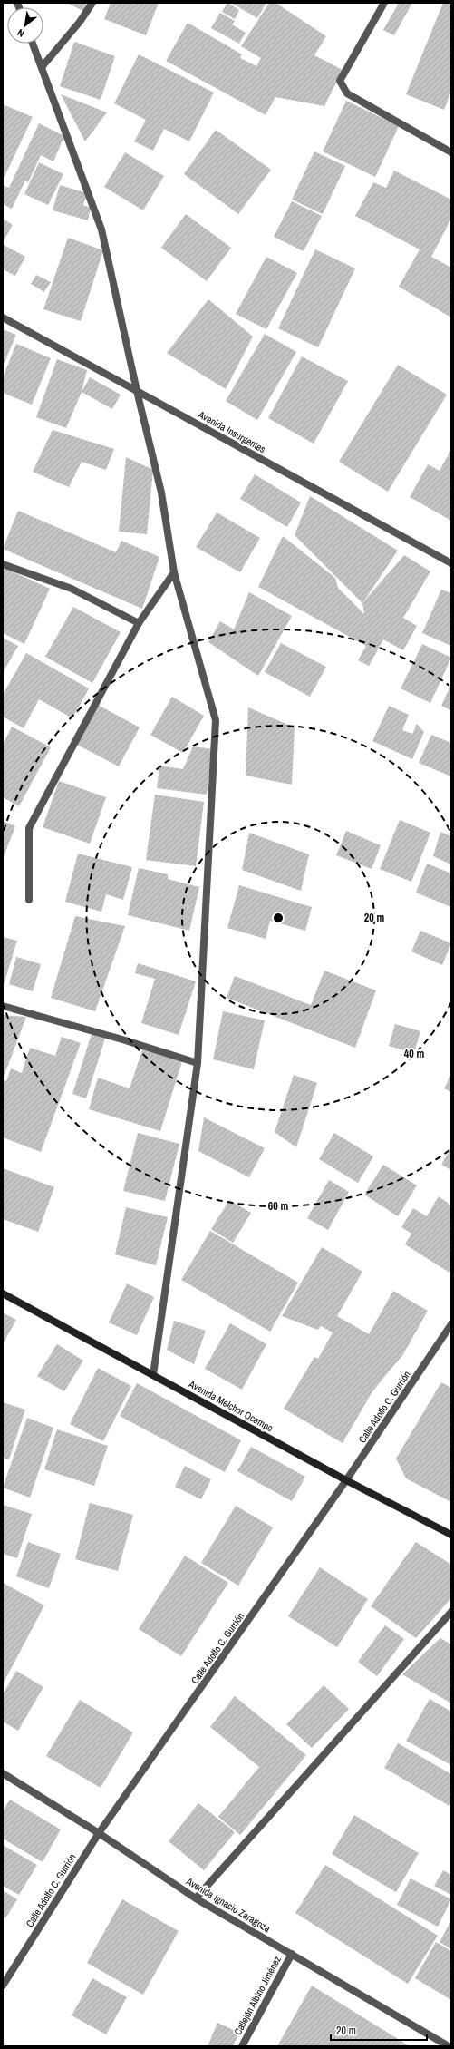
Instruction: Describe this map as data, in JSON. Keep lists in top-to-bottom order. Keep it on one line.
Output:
{"streets":{"main road":["Avenida Melchor Ocampo"],"street":["Avenida Insurgentes","Calle Adolfo C. Gurrión","Avenida Ignacio Zaragoza","Callejón Albino Jiménez"]},"crossings":[["Avenida Melchor Ocampo","Calle Adolfo C. Gurrión"],["Calle Adolfo C. Gurrión","Avenida Ignacio Zaragoza"],["Avenida Ignacio Zaragoza","Callejón Albino Jiménez"]],"scale_bar":"20 m","north":"bottom left","rings":["20 m","40 m","60 m"]}
